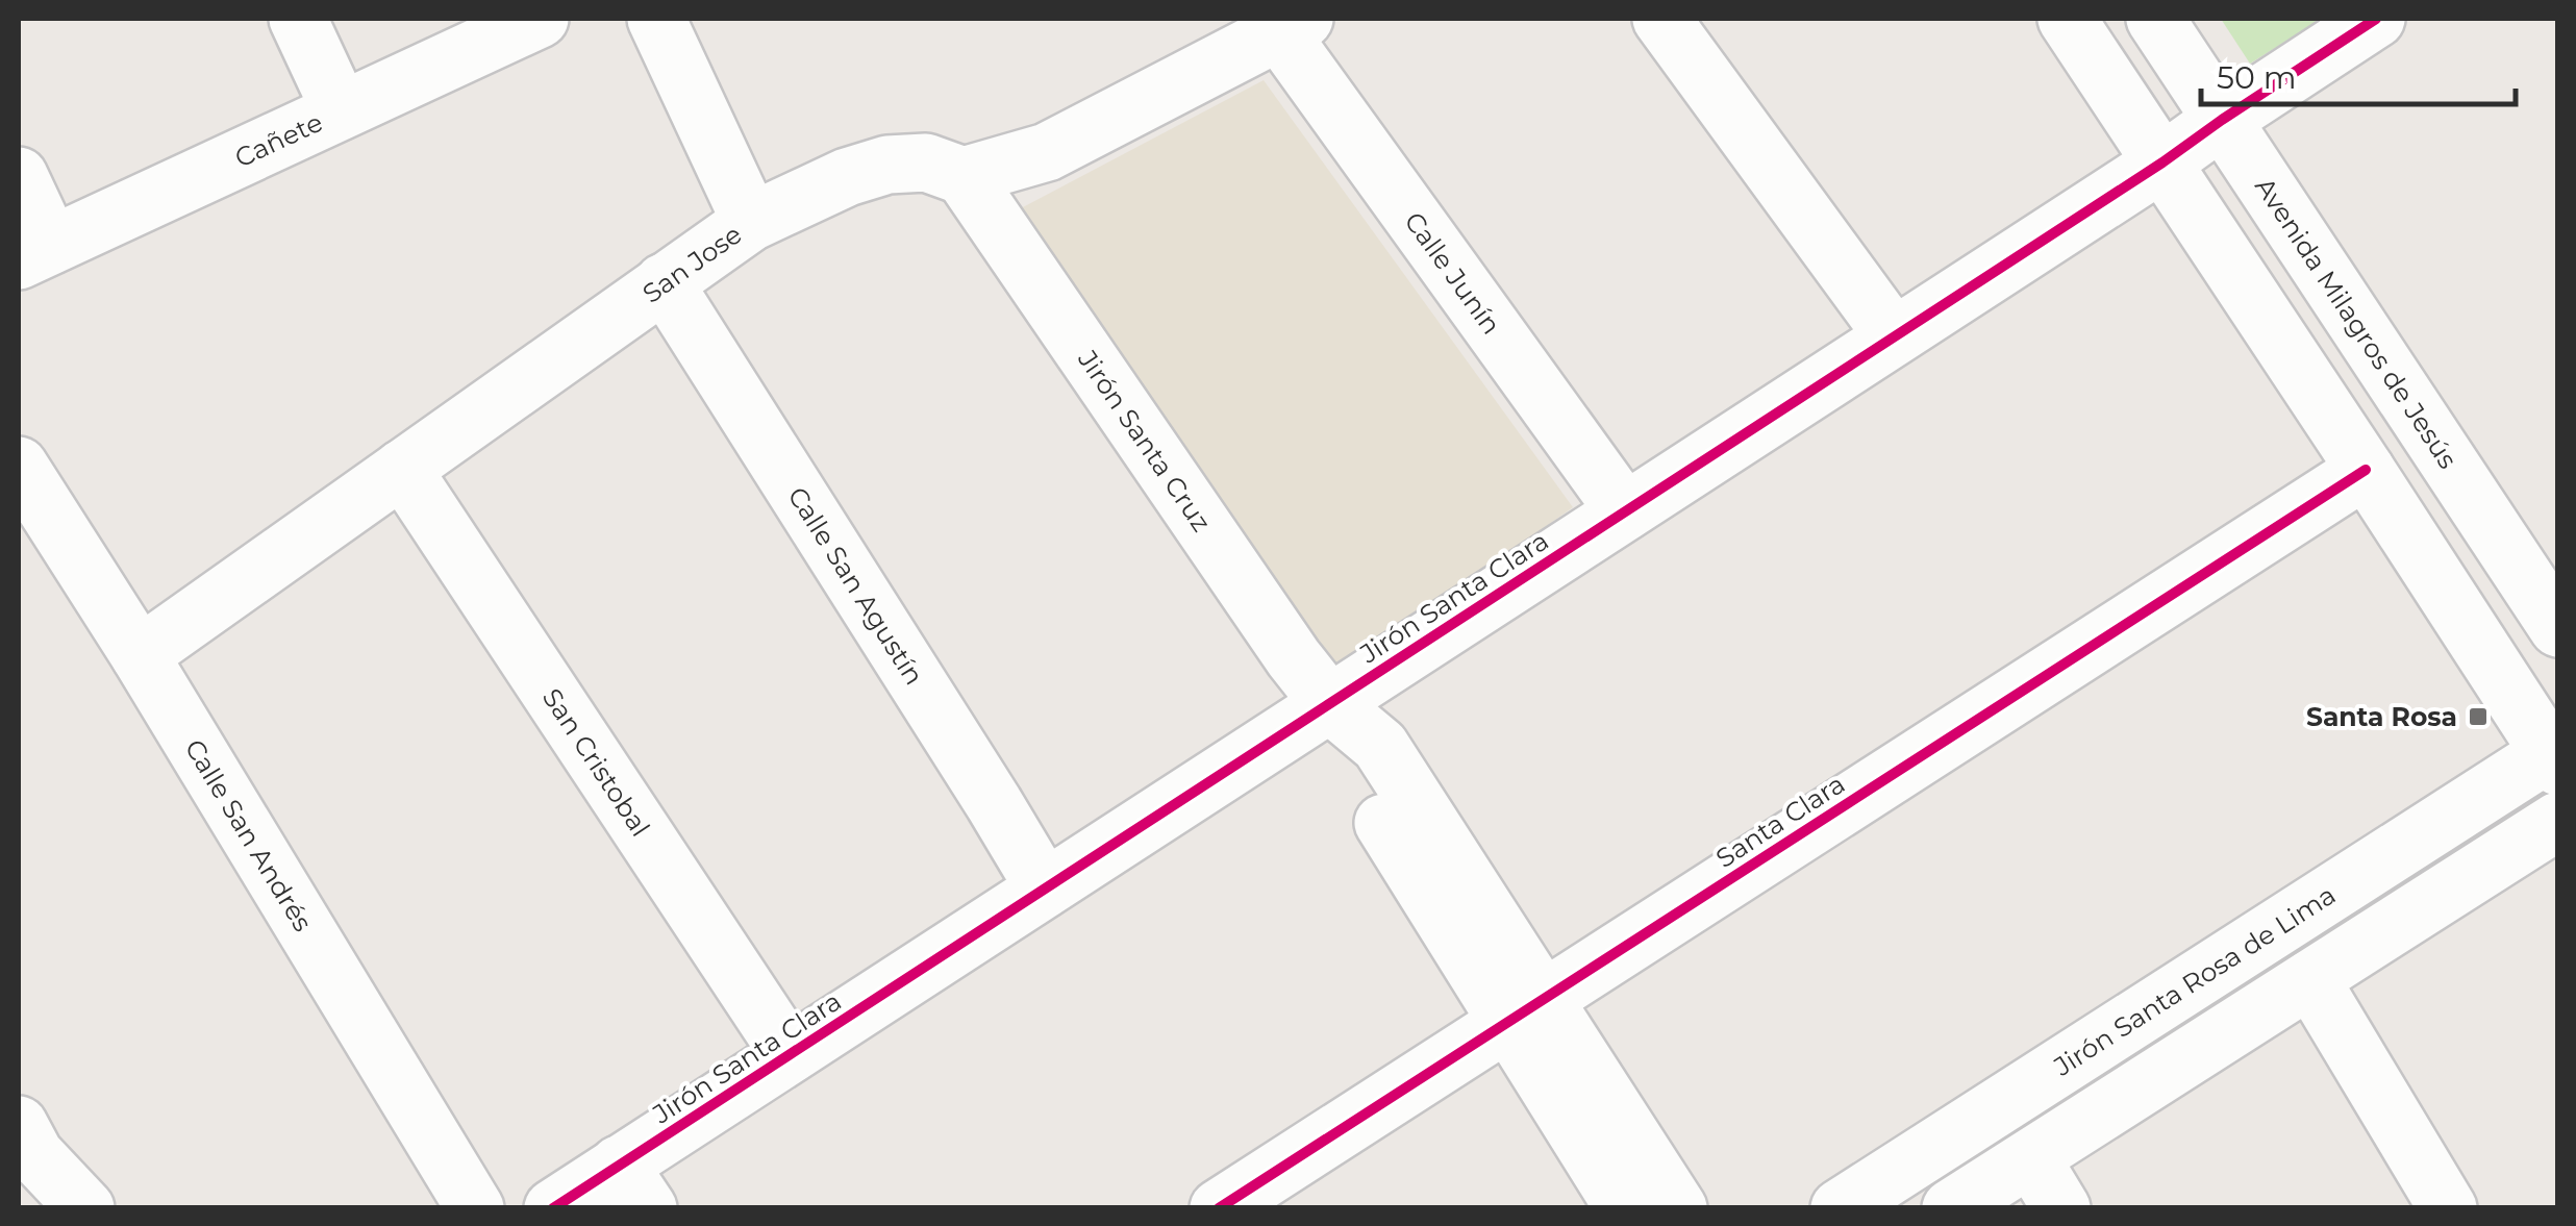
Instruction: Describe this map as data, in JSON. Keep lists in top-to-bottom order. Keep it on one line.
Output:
{"streets":{"street":["Cañete","San Jose","Calle Junín","Avenida Milagros de Jesús","Jirón Santa Cruz","Calle San Agustín","Jirón Santa Clara","San Cristobal","Santa Clara","Calle San Andrés","Jirón Santa Rosa de Lima"]},"crossings":[["San Jose","Jirón Santa Cruz"],["San Jose","Calle San Agustín"],["San Jose","San Cristobal"],["San Jose","Calle San Andrés"],["Calle Junín","Jirón Santa Clara"],["Avenida Milagros de Jesús","Jirón Santa Clara"],["Jirón Santa Cruz","Jirón Santa Clara"],["Jirón Santa Cruz","Santa Clara"],["Calle San Agustín","Jirón Santa Clara"],["Jirón Santa Clara","San Cristobal"]],"places":{"transit":["Santa Rosa"]},"scale_bar":"50 m"}
